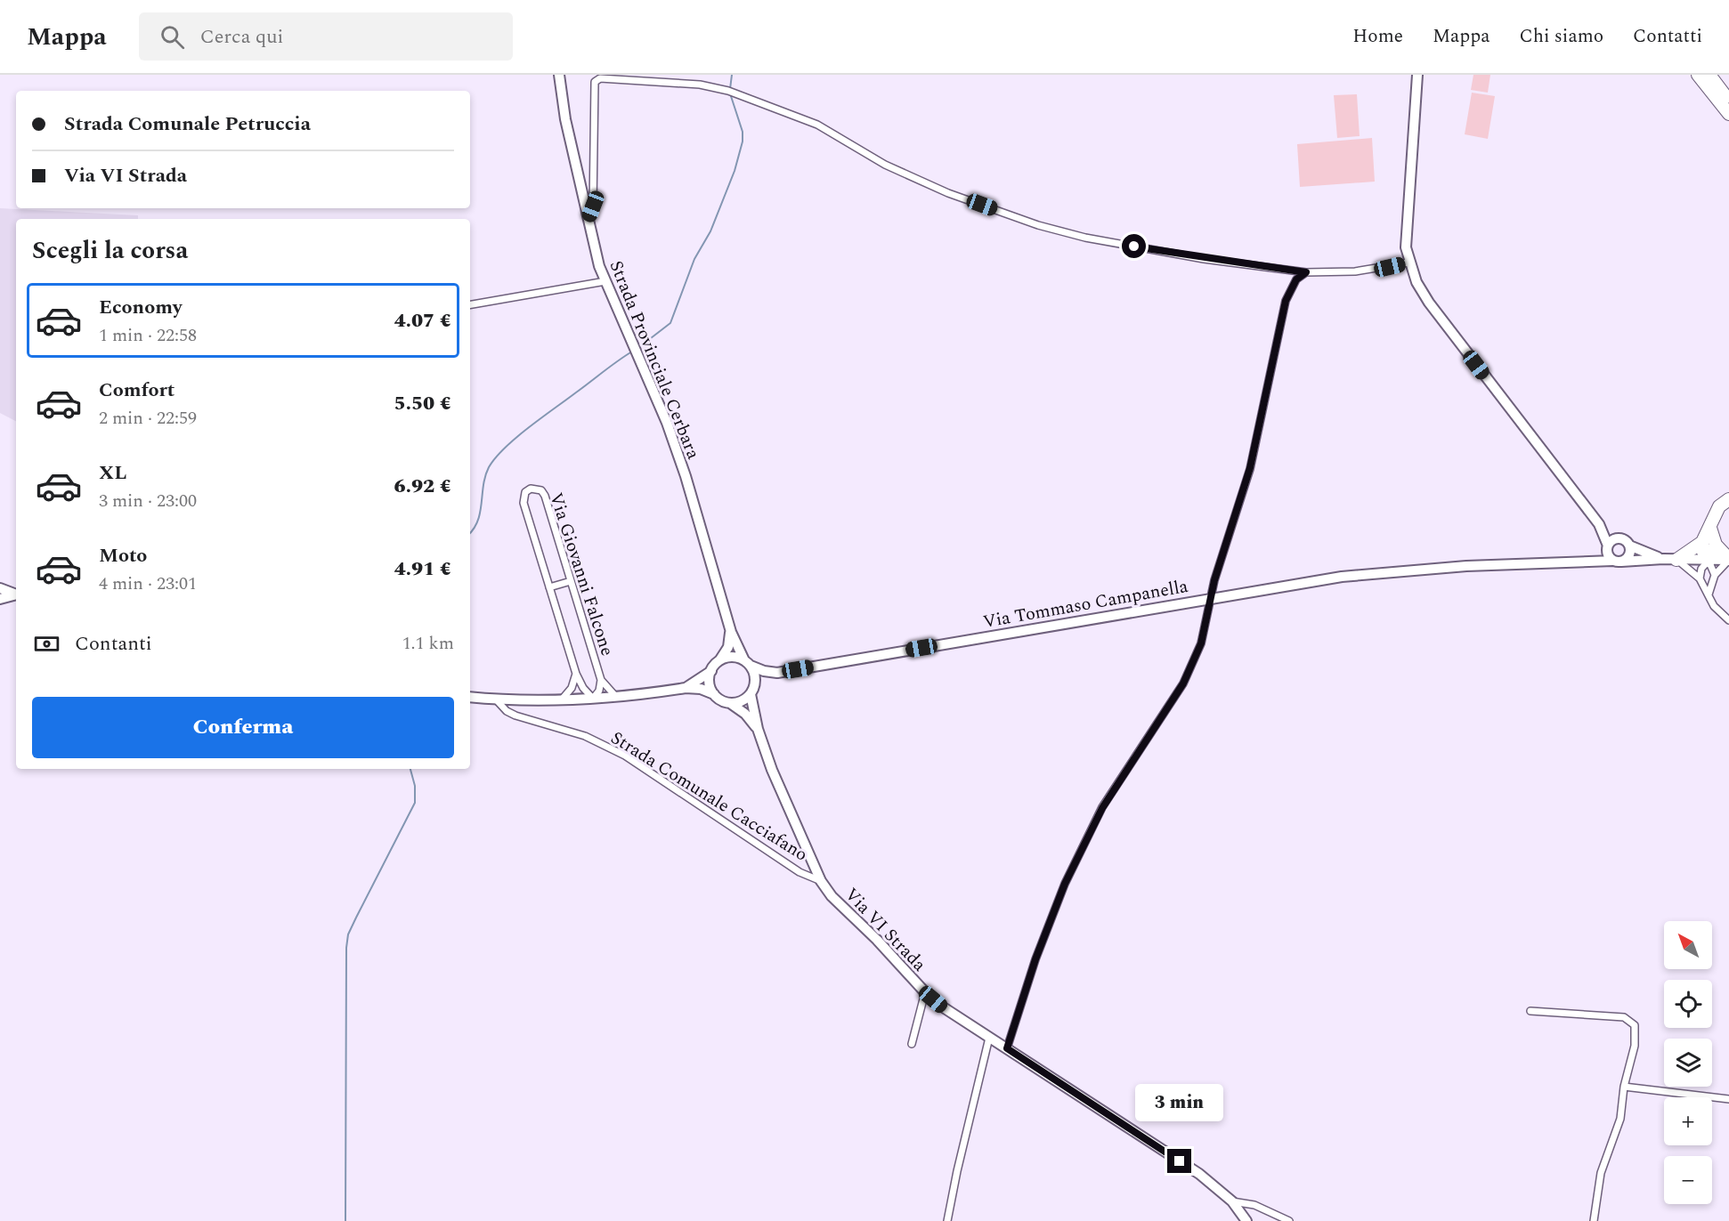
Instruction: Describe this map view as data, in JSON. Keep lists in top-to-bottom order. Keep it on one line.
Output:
{"streets":{"main road":["Strada Provinciale Cerbara","Via Tommaso Campanella","Via VI Strada"],"street":["Via Giovanni Falcone","Strada Comunale Cacciafano"]},"crossings":[["Strada Provinciale Cerbara","Via Tommaso Campanella"],["Strada Provinciale Cerbara","Via VI Strada"],["Via Tommaso Campanella","Via VI Strada"],["Strada Comunale Cacciafano","Via VI Strada"]],"north":"top left","page":{"header":"Mappa","search":"Cerca qui","nav":["Home","Mappa","Chi siamo","Contatti"],"banner":["Strada Comunale Petruccia","Via VI Strada"],"heading":"Scegli la corsa","list":[{"name":"Economy","note":"1 min · 22:58","value":"4.07 €"},{"name":"Comfort","note":"2 min · 22:59","value":"5.50 €"},{"name":"XL","note":"3 min · 23:00","value":"6.92 €"},{"name":"Moto","note":"4 min · 23:01","value":"4.91 €"}],"pay":["Contanti","1.1 km"],"buttons":"Conferma","map_buttons":["+","−"],"bubble":"3 min"}}
